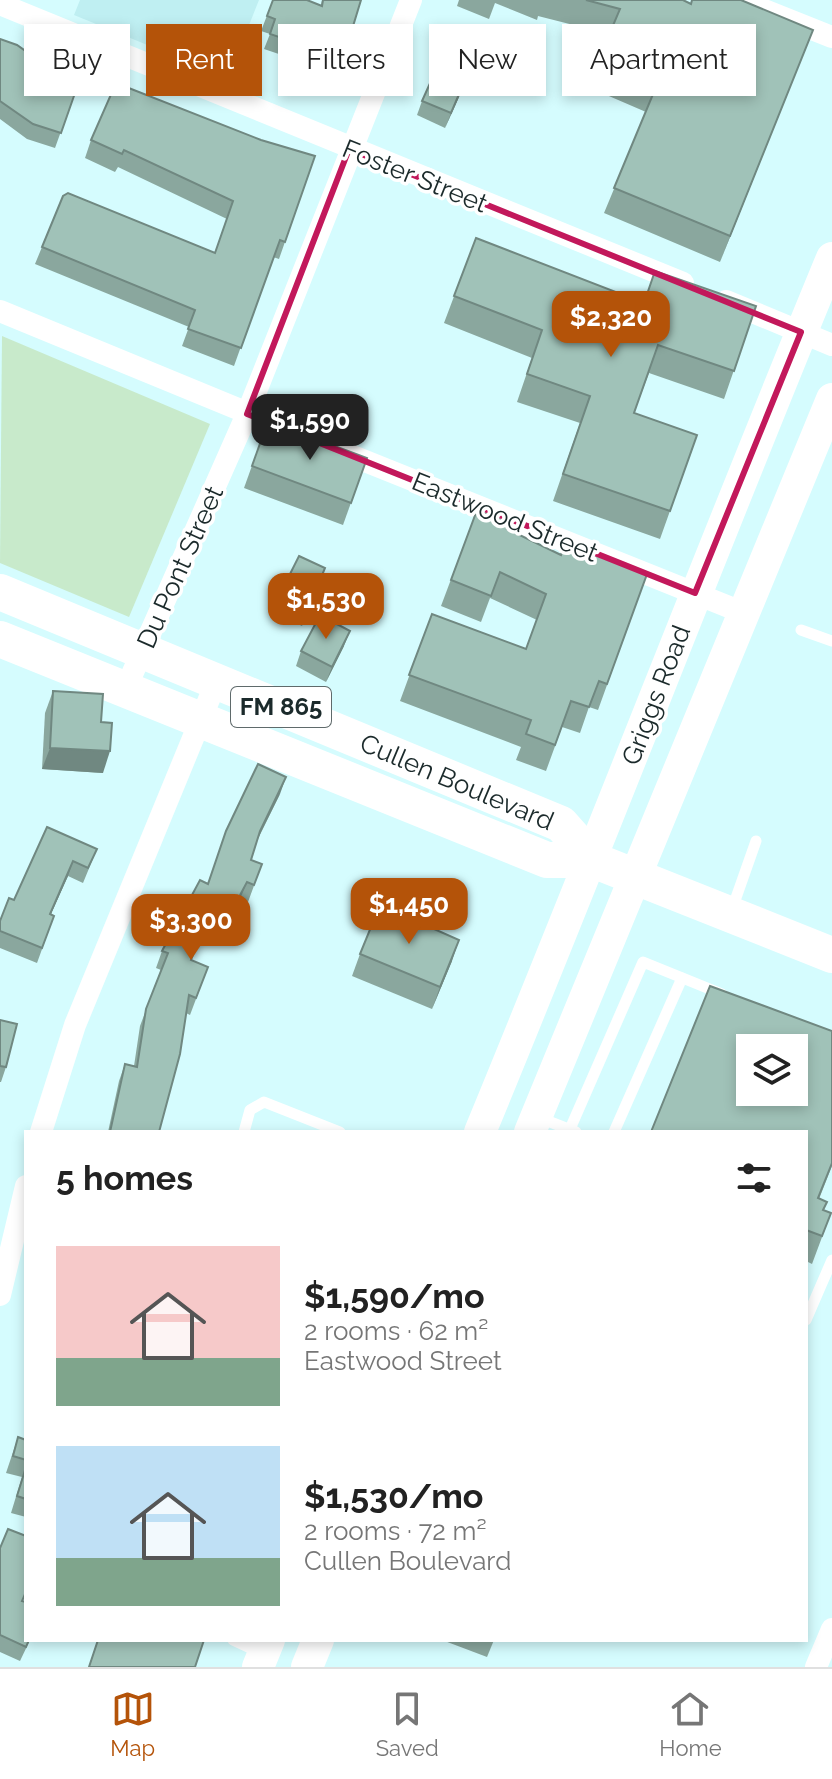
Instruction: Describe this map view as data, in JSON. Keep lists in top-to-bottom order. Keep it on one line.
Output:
{"streets":{"main road":["Griggs Road","FM 865","Cullen Boulevard"],"street":["Foster Street","Eastwood Street","Du Pont Street"]},"crossings":[["Foster Street","Du Pont Street"],["Foster Street","Griggs Road"],["Eastwood Street","Du Pont Street"],["Eastwood Street","Griggs Road"],["Du Pont Street","Cullen Boulevard"],["Griggs Road","Cullen Boulevard"]],"page":{"chip":["Buy","Rent","Filters","New","Apartment"],"price":["$2,320","$1,590","$1,530","$1,450","$3,300"],"heading":"5 homes","list":[{"name":"$1,590/mo","note":"2 rooms · 62 m² · Eastwood Street"},{"name":"$1,530/mo","note":"2 rooms · 72 m² · Cullen Boulevard"}],"tabs":["Map","Saved","Home"]}}
